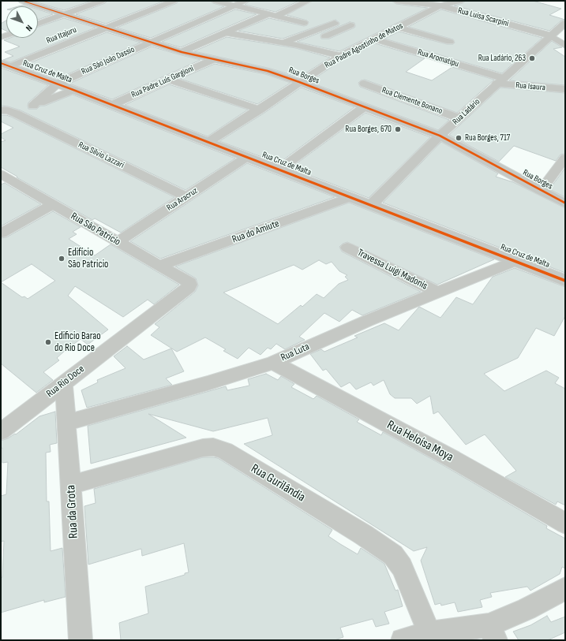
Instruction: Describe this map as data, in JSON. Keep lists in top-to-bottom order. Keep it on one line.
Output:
{"streets":{"street":["Rua Luísa Scarpini","Rua Itajuru","Rua Padre Agostinho de Matos","Rua Aromatipu","Rua São João Dassio","Rua Cruz de Malta","Rua Borges","Rua Padre Luís Gargioni","Rua Isaura","Rua Clemente Bonano","Rua Ladário","Rua Silvio Lazzari","Rua Aracruz","Rua São Patrício","Rua do Amiute","Travessa Luigi Madonis","Rua Luta","Rua Rio Doce","Rua Heloísa Moya","Rua Gurilândia","Rua da Grota"]},"crossings":[["Rua Luísa Scarpini","Rua Padre Agostinho de Matos"],["Rua Luísa Scarpini","Rua Ladário"],["Rua Itajuru","Rua Cruz de Malta"],["Rua Itajuru","Rua Borges"],["Rua Padre Agostinho de Matos","Rua Aromatipu"],["Rua Padre Agostinho de Matos","Rua Cruz de Malta"],["Rua Padre Agostinho de Matos","Rua Borges"],["Rua Aromatipu","Rua Isaura"],["Rua Aromatipu","Rua Ladário"],["Rua São João Dassio","Rua Cruz de Malta"],["Rua São João Dassio","Rua Borges"],["Rua Cruz de Malta","Rua Padre Luís Gargioni"],["Rua Cruz de Malta","Rua Ladário"],["Rua Cruz de Malta","Rua Aracruz"],["Rua Cruz de Malta","Rua do Amiute"],["Rua Cruz de Malta","Rua Luta"],["Rua Borges","Rua Padre Luís Gargioni"],["Rua Borges","Rua Ladário"],["Rua Isaura","Rua Ladário"],["Rua Clemente Bonano","Rua Ladário"],["Rua Silvio Lazzari","Rua Aracruz"],["Rua Aracruz","Rua São Patrício"],["Rua São Patrício","Rua do Amiute"],["Rua São Patrício","Rua Rio Doce"],["Travessa Luigi Madonis","Rua Luta"],["Rua Luta","Rua Heloísa Moya"],["Rua Luta","Rua da Grota"],["Rua Rio Doce","Rua da Grota"],["Rua Gurilândia","Rua da Grota"]],"places":["Rua Ladário, 263","Rua Borges, 670","Rua Borges, 717","Edifício São Patricio","Edificio Barao do Rio Doce"],"north":"bottom right"}
